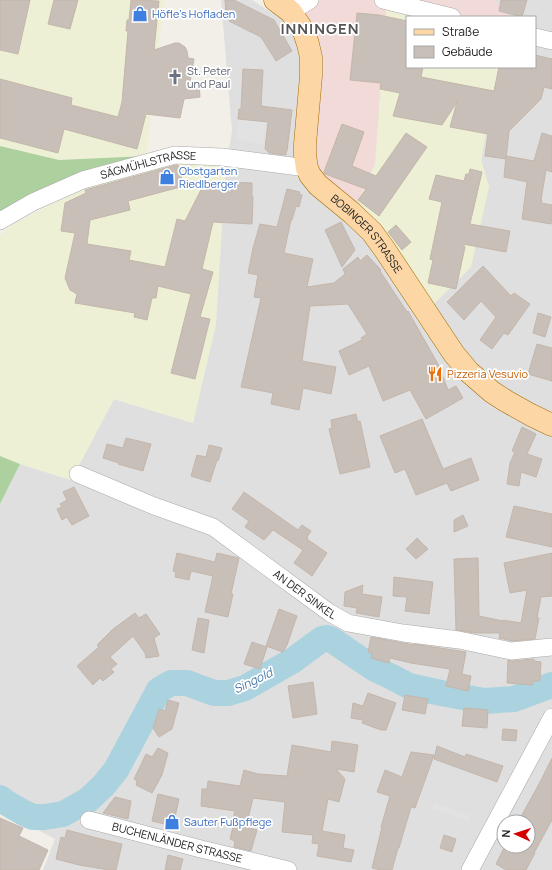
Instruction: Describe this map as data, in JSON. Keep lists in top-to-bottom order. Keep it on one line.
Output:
{"streets":{"main road":["BOBINGER STRASSE"],"street":["SÄGMÜHLSTRASSE","AN DER SINKEL","BUCHENLÄNDER STRASSE"]},"crossings":[["SÄGMÜHLSTRASSE","BOBINGER STRASSE"]],"districts":["INNINGEN"],"water":["Singold"],"places":{"shop":["Höfle's Hofladen","Obstgarten Riedlberger","Sauter Fußpflege"],"church":["St. Peter und Paul"],"restaurant":["Pizzeria Vesuvio"]},"legend":["Straße","Gebäude"],"north":"left"}
